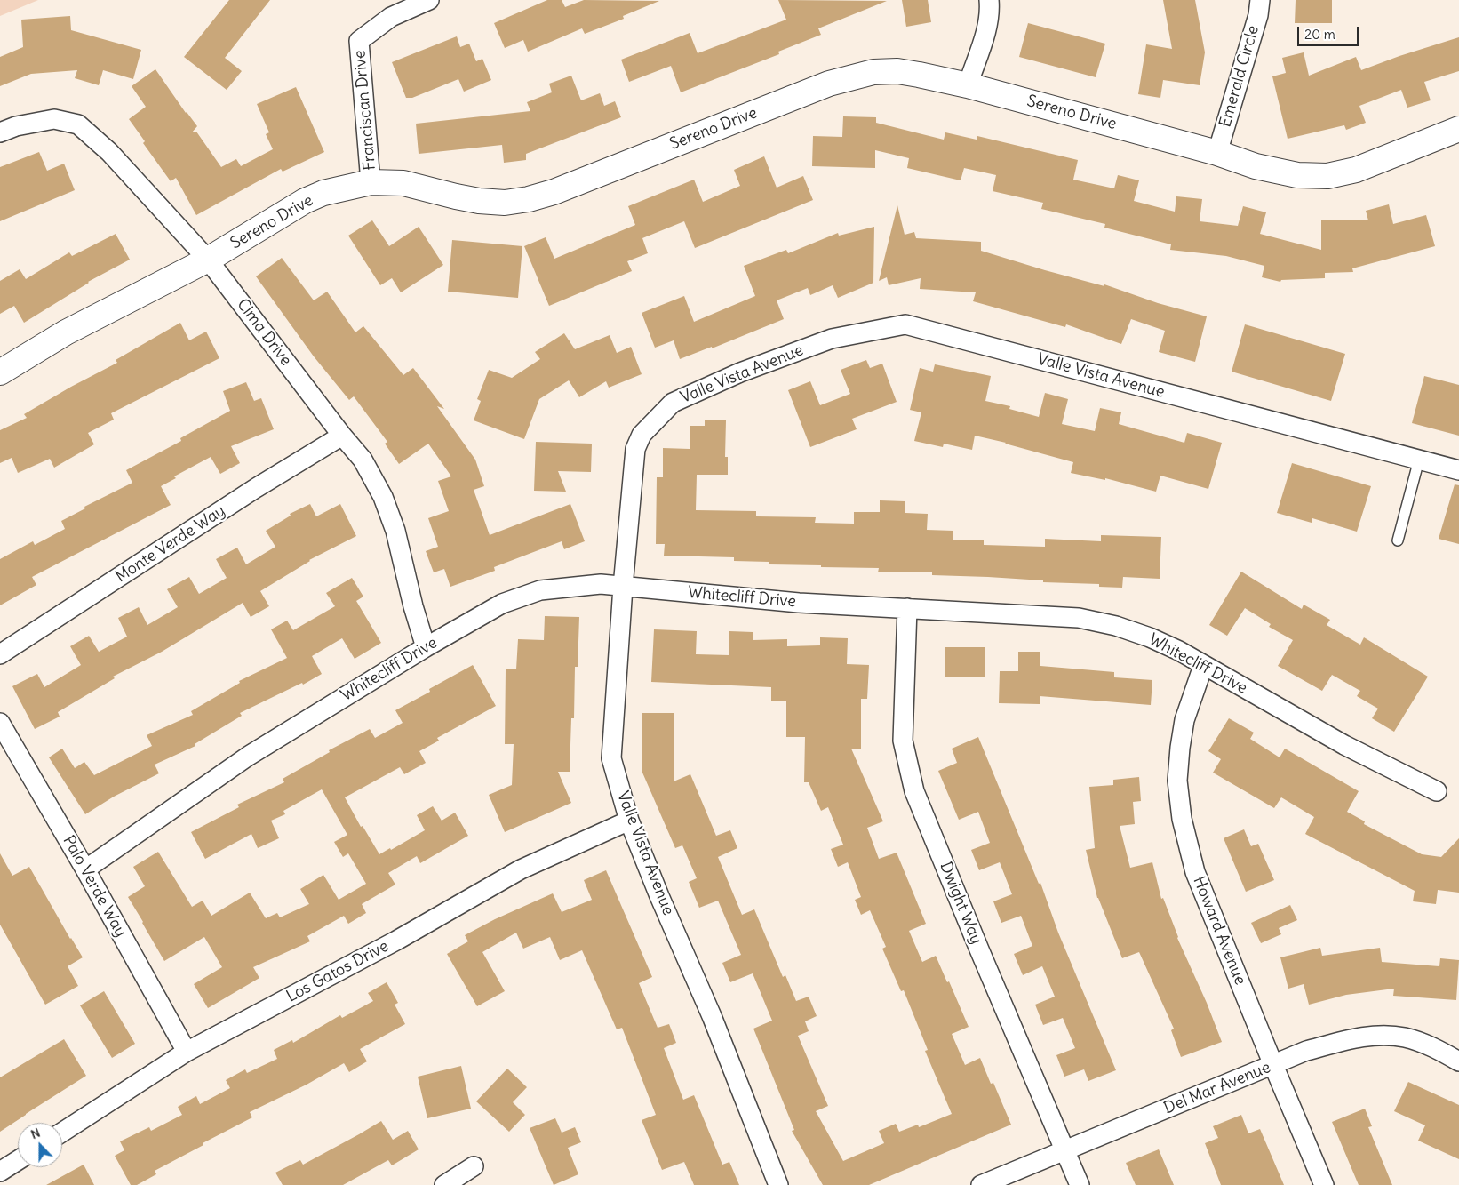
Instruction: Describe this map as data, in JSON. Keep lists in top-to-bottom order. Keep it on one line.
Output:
{"streets":{"street":["Emerald Circle","Franciscan Drive","Sereno Drive","Cima Drive","Valle Vista Avenue","Monte Verde Way","Whitecliff Drive","Palo Verde Way","Dwight Way","Howard Avenue","Los Gatos Drive","Del Mar Avenue"]},"crossings":[["Emerald Circle","Sereno Drive"],["Franciscan Drive","Sereno Drive"],["Sereno Drive","Cima Drive"],["Cima Drive","Monte Verde Way"],["Cima Drive","Whitecliff Drive"],["Valle Vista Avenue","Whitecliff Drive"],["Valle Vista Avenue","Los Gatos Drive"],["Whitecliff Drive","Palo Verde Way"],["Whitecliff Drive","Dwight Way"],["Whitecliff Drive","Howard Avenue"],["Palo Verde Way","Los Gatos Drive"],["Dwight Way","Del Mar Avenue"],["Howard Avenue","Del Mar Avenue"]],"scale_bar":"20 m","north":"top"}
